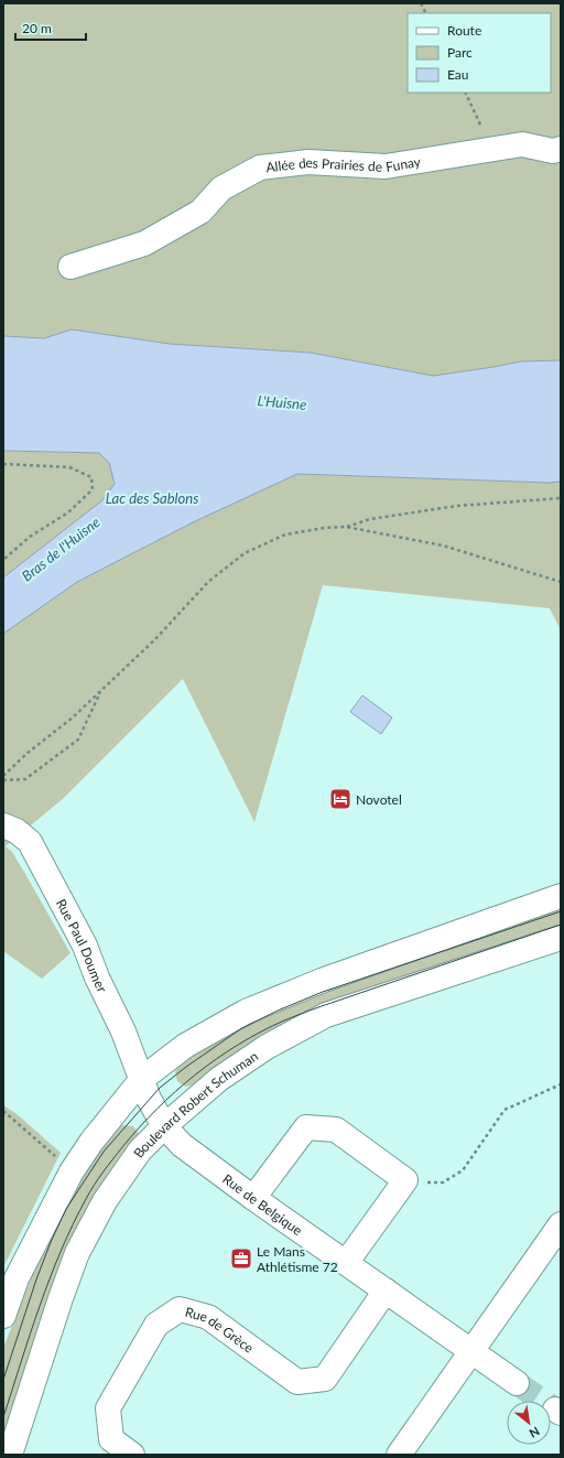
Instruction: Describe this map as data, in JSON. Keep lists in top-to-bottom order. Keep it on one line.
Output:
{"streets":{"street":["Allée des Prairies de Funay","Rue Paul Doumer","Boulevard Robert Schuman","Rue de Belgique","Rue de Grèce"]},"crossings":[["Rue Paul Doumer","Rue de Belgique"],["Boulevard Robert Schuman","Rue de Belgique"],["Rue de Belgique","Rue de Grèce"]],"water":["L'Huisne","Lac des Sablons","Bras de l'Huisne"],"places":{"hotel":["Novotel"],"office":["Le Mans Athlétisme 72"]},"legend":["Route","Parc","Eau"],"scale_bar":"20 m","north":"bottom right"}
